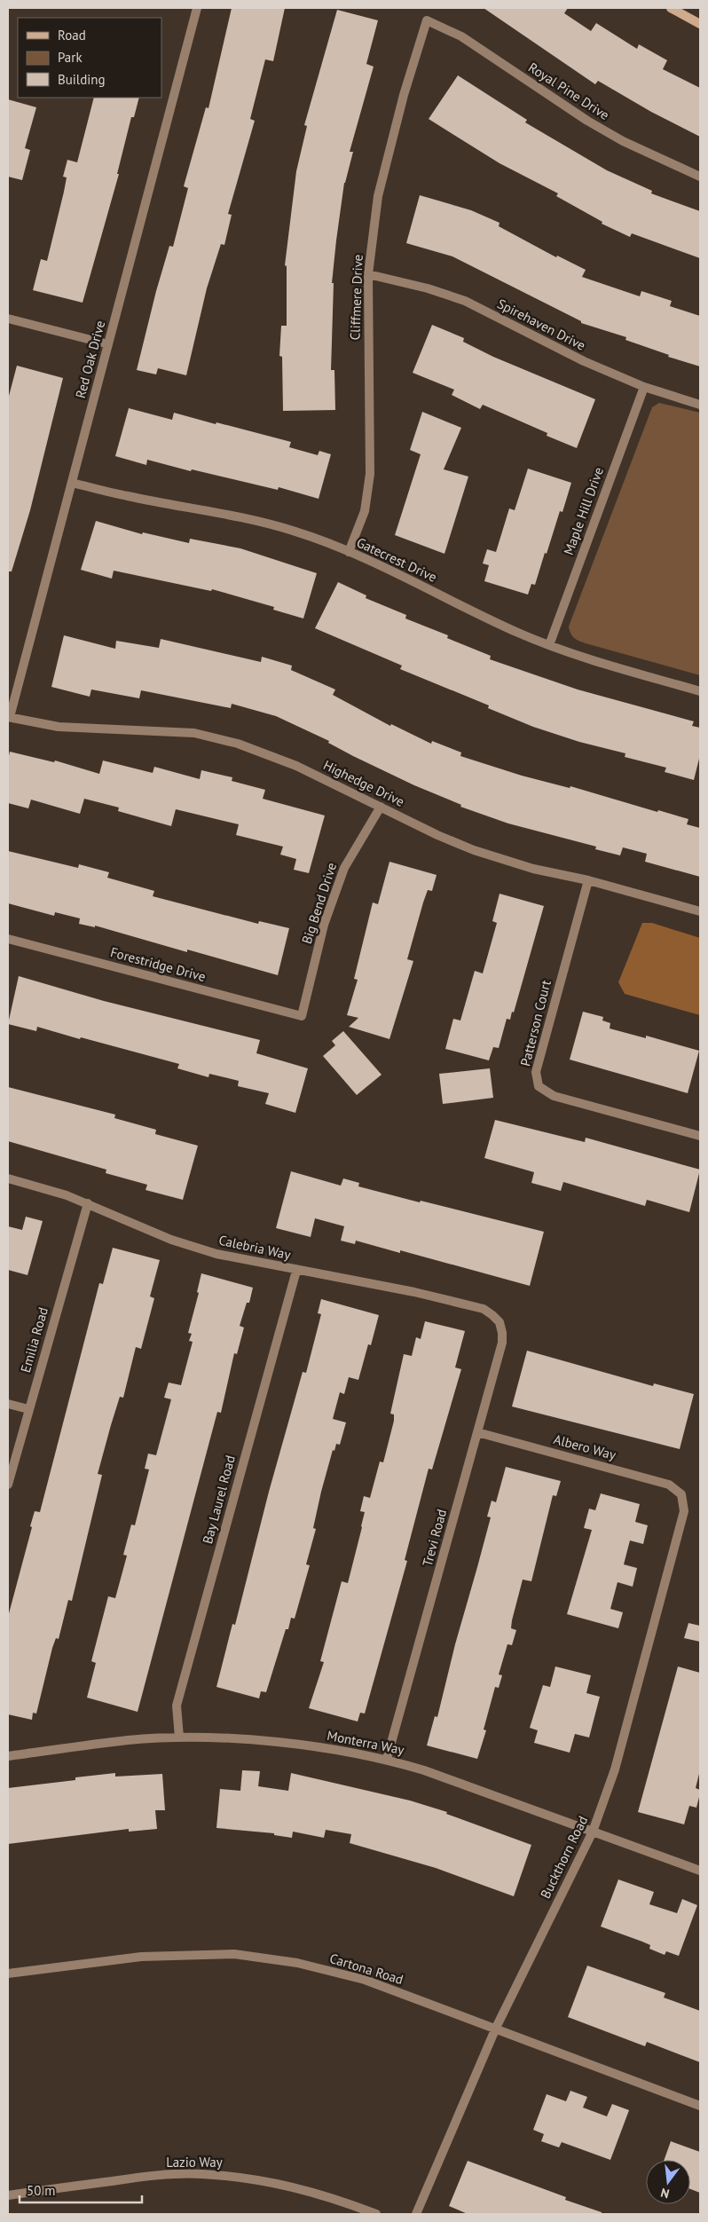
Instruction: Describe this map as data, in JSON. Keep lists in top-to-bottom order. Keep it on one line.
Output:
{"streets":{"street":["Royal Pine Drive","Cliffmere Drive","Spirehaven Drive","Red Oak Drive","Maple Hill Drive","Gatecrest Drive","Highedge Drive","Big Bend Drive","Forestridge Drive","Patterson Court","Calebria Way","Emilia Road","Albero Way","Bay Laurel Road","Trevi Road","Monterra Way","Buckthorn Road","Cartona Road","Lazio Way"]},"crossings":[["Royal Pine Drive","Cliffmere Drive"],["Cliffmere Drive","Spirehaven Drive"],["Cliffmere Drive","Gatecrest Drive"],["Spirehaven Drive","Maple Hill Drive"],["Red Oak Drive","Gatecrest Drive"],["Red Oak Drive","Highedge Drive"],["Maple Hill Drive","Gatecrest Drive"],["Highedge Drive","Big Bend Drive"],["Highedge Drive","Patterson Court"],["Big Bend Drive","Forestridge Drive"],["Calebria Way","Emilia Road"],["Calebria Way","Bay Laurel Road"],["Calebria Way","Trevi Road"],["Albero Way","Trevi Road"],["Albero Way","Buckthorn Road"],["Bay Laurel Road","Monterra Way"],["Trevi Road","Monterra Way"],["Monterra Way","Buckthorn Road"],["Buckthorn Road","Cartona Road"]],"legend":["Road","Park","Building"],"scale_bar":"50 m","north":"bottom"}
